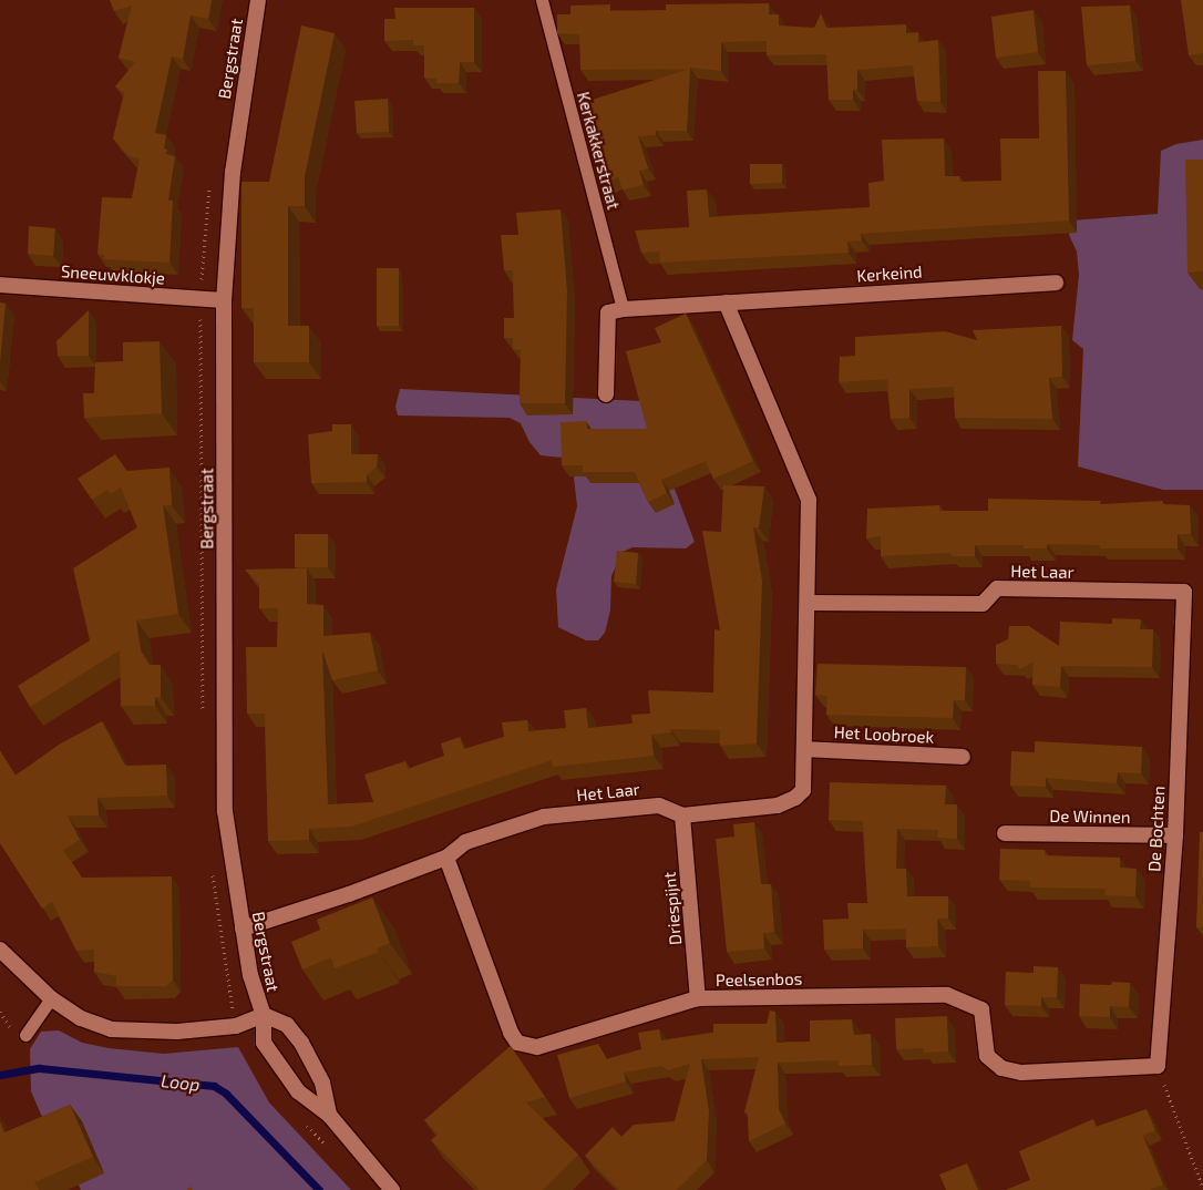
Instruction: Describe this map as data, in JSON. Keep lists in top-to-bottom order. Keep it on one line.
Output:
{"streets":{"street":["Bergstraat","Kerkeind","Sneeuwklokje","Het Laar","Het Loobroek","De Winnen","De Bochten","Driespijnt","Peelsenbos"],"lane":["Kerkakkerstraat"]},"crossings":[["Bergstraat","Sneeuwklokje"],["Bergstraat","Het Laar"],["Kerkakkerstraat","Kerkeind"],["Kerkeind","Het Laar"],["Het Laar","Het Loobroek"],["Het Laar","De Bochten"],["Het Laar","Driespijnt"],["Het Laar","Peelsenbos"],["De Winnen","De Bochten"],["De Bochten","Peelsenbos"],["Driespijnt","Peelsenbos"]],"water":["Loop"]}
